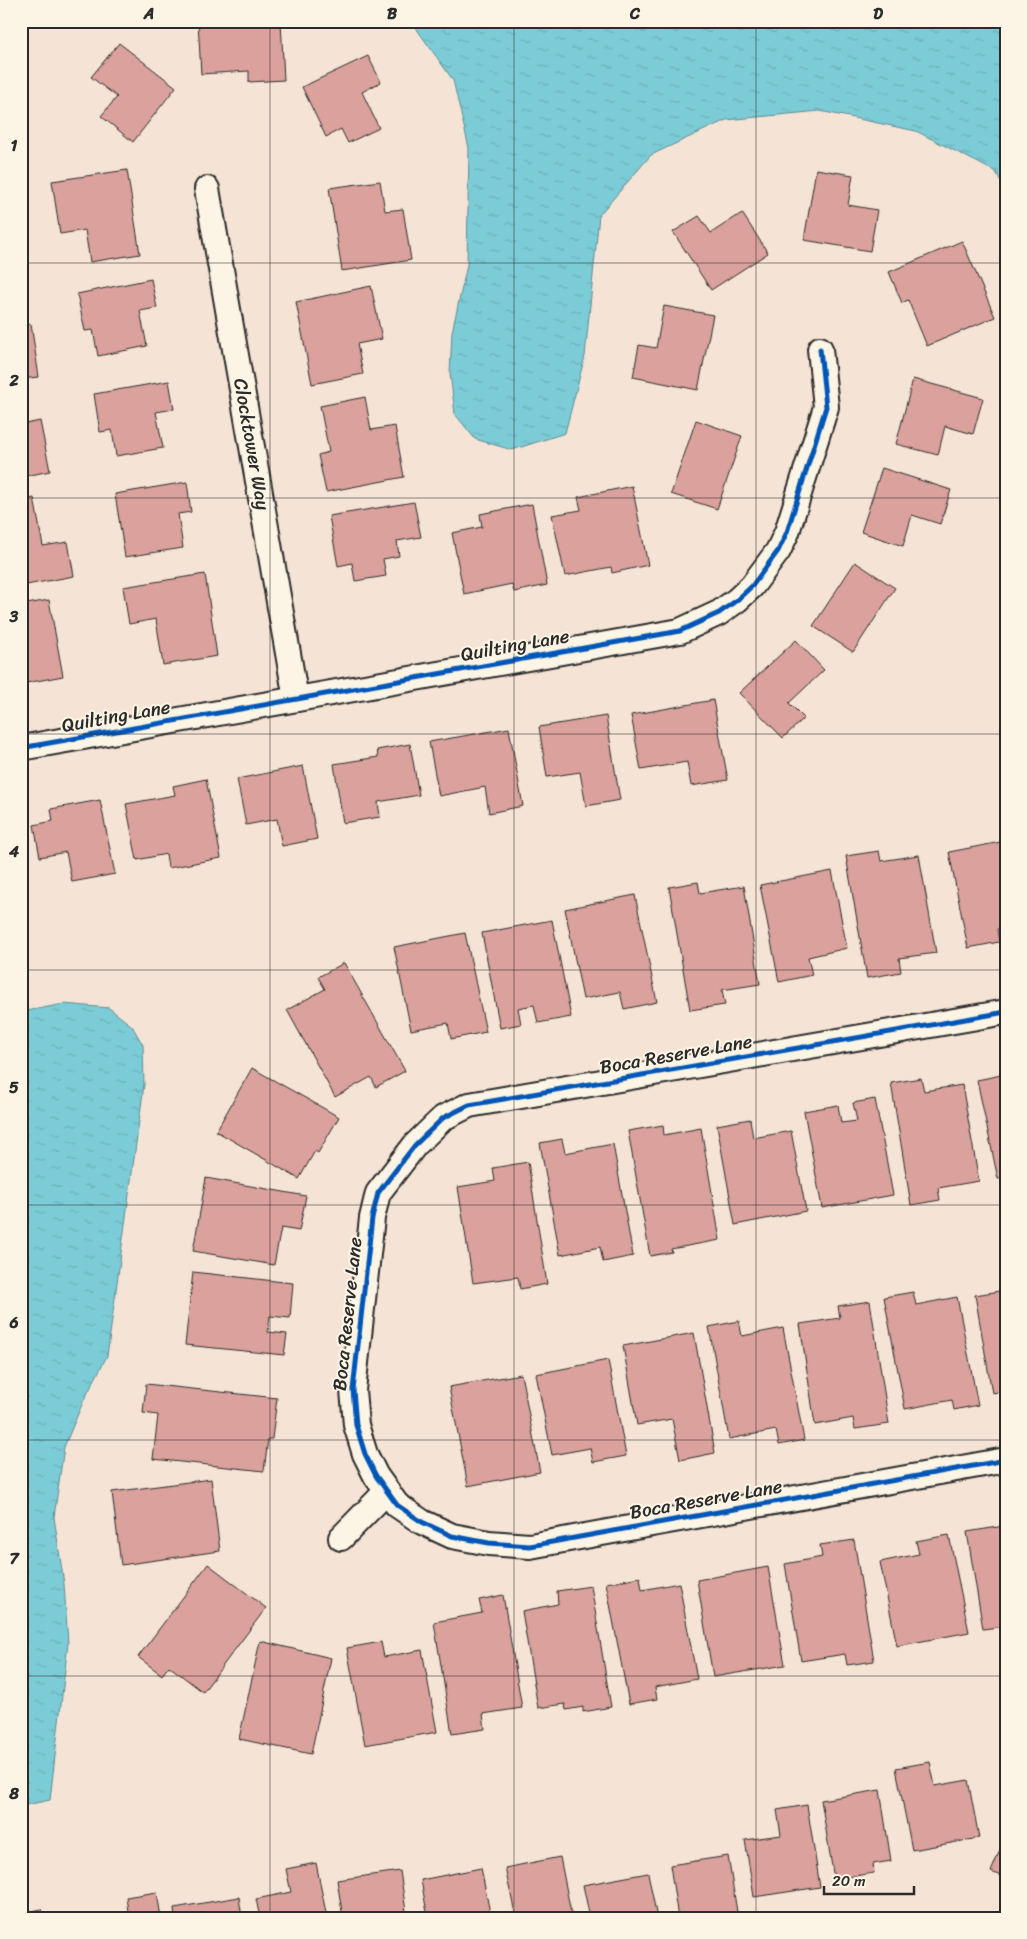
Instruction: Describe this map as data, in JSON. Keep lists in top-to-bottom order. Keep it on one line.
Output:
{"streets":{"street":["Clocktower Way","Quilting Lane","Boca Reserve Lane"]},"crossings":[["Clocktower Way","Quilting Lane"]],"scale_bar":"20 m","grid":{"columns":["A","B","C","D"],"rows":["1","2","3","4","5","6","7","8"]}}
